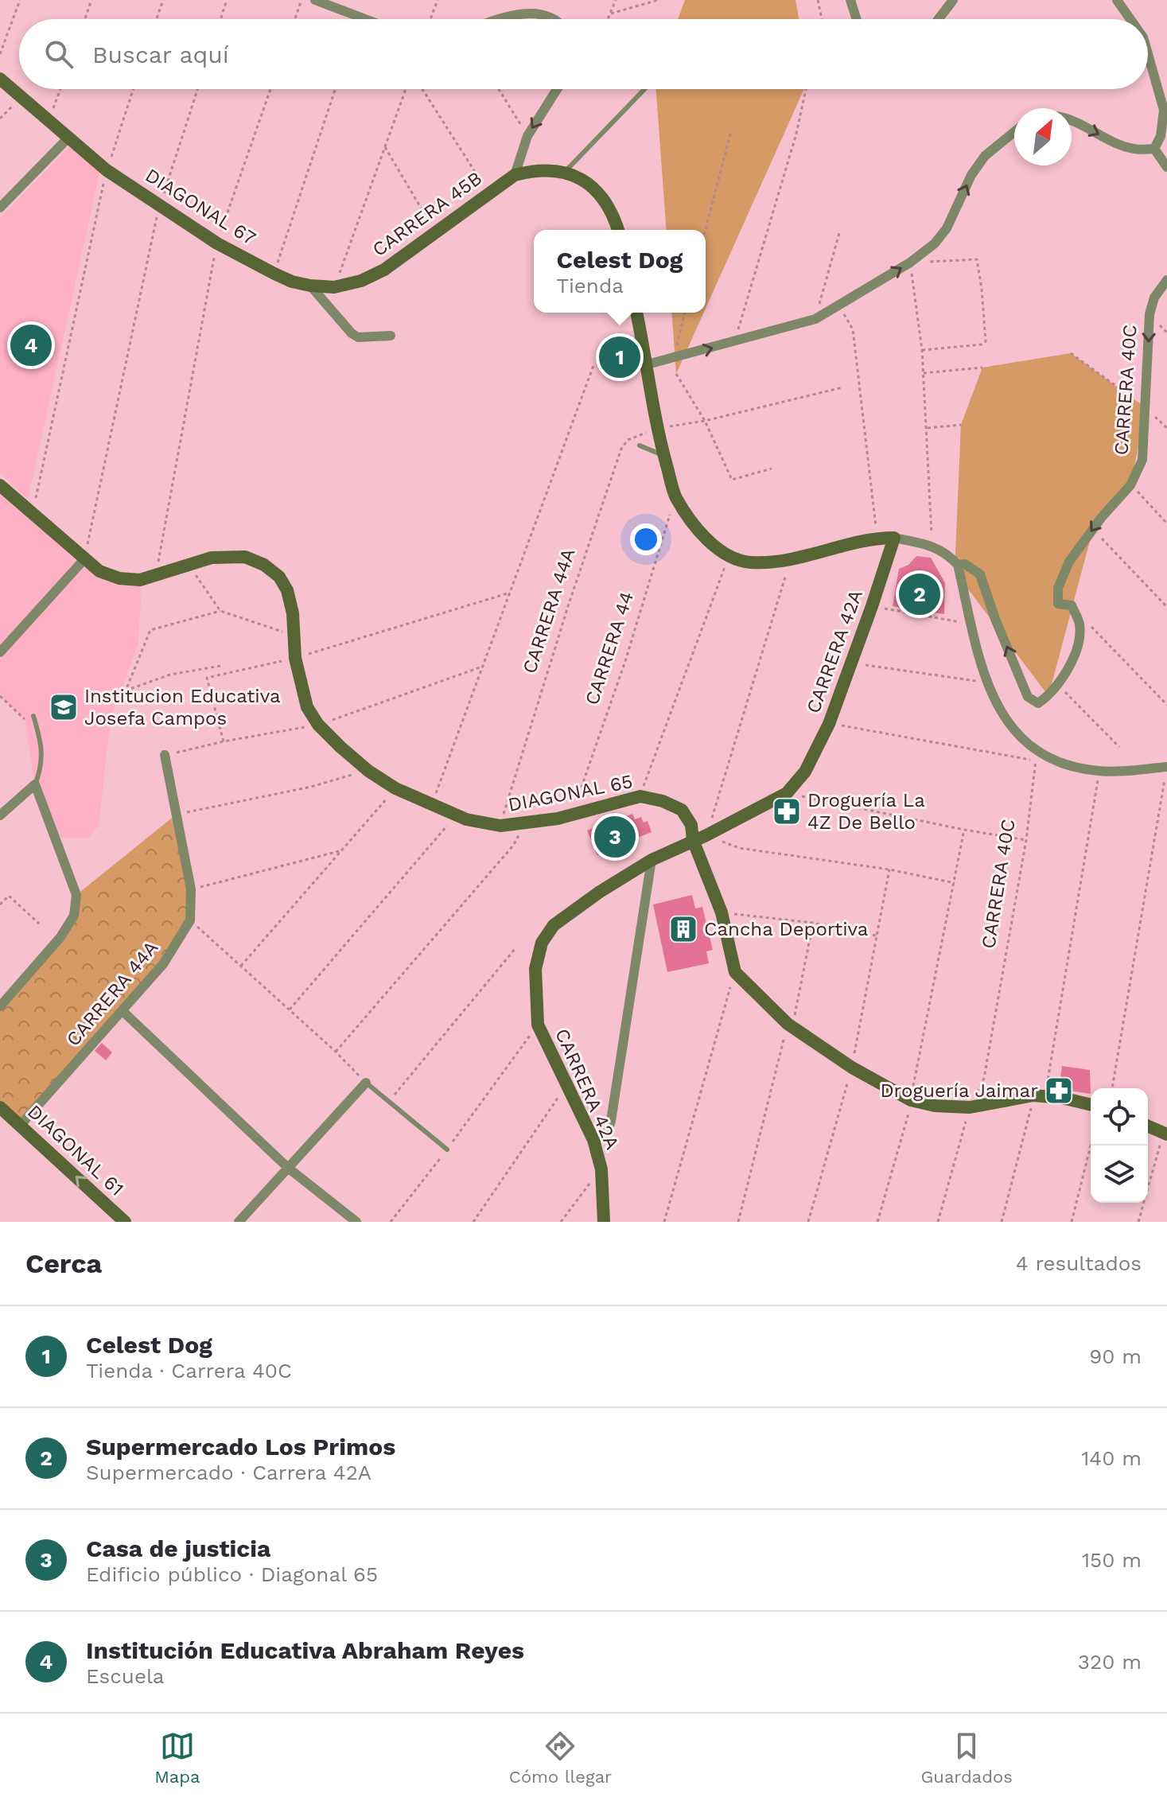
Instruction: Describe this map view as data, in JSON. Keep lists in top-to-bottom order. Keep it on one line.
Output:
{"streets":{"street":["DIAGONAL 67","CARRERA 45B","CARRERA 40C","CARRERA 44A","CARRERA 42A","DIAGONAL 65","DIAGONAL 61"],"path":["CARRERA 44"]},"crossings":[["DIAGONAL 67","CARRERA 45B"],["CARRERA 40C","CARRERA 42A"],["CARRERA 44A","DIAGONAL 65"],["CARRERA 44A","DIAGONAL 61"],["CARRERA 44","DIAGONAL 65"],["CARRERA 42A","DIAGONAL 65"]],"one_way":["DIAGONAL 61"],"places":{"school or university":["Institucion Educativa Josefa Campos"],"pharmacy":["Droguería La 4Z De Bello","Droguería Jaimar"],"building":["Cancha Deportiva"]},"north":"top right","page":{"search":"Buscar aquí","popup":["Celest Dog","Tienda"],"pins":["4","1","2","3"],"heading":["Cerca","4 resultados"],"list":[{"mark":"1","name":"Celest Dog","note":"Tienda · Carrera 40C","value":"90 m"},{"mark":"2","name":"Supermercado Los Primos","note":"Supermercado · Carrera 42A","value":"140 m"},{"mark":"3","name":"Casa de justicia","note":"Edificio público · Diagonal 65","value":"150 m"},{"mark":"4","name":"Institución Educativa Abraham Reyes","note":"Escuela","value":"320 m"}],"nav":["Mapa","Cómo llegar","Guardados"]}}
